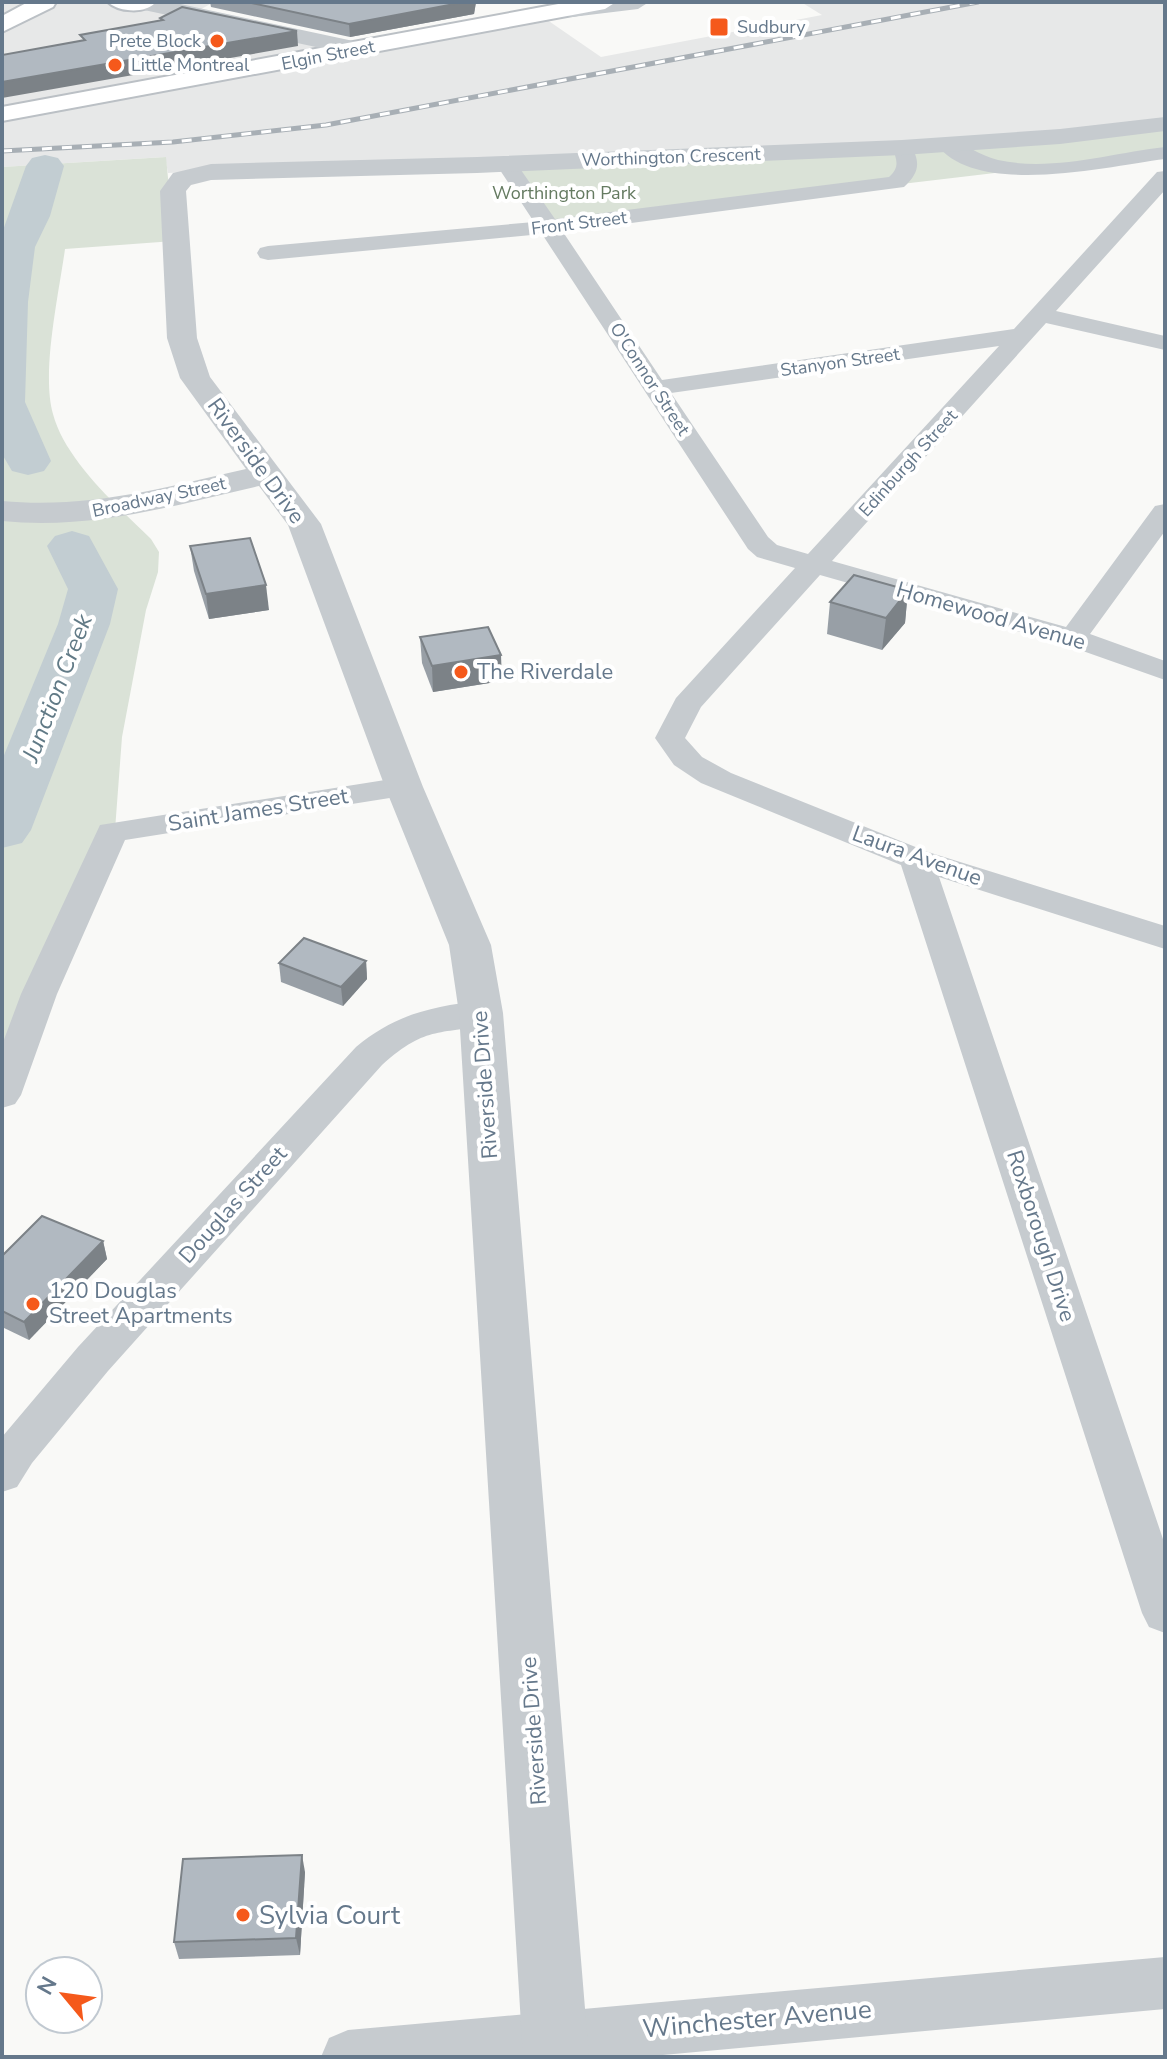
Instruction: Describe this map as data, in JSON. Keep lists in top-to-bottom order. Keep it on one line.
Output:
{"streets":{"main road":["Elgin Street"],"street":["Worthington Crescent","Front Street","Stanyon Street","O'Connor Street","Riverside Drive","Edinburgh Street","Broadway Street","Homewood Avenue","Saint James Street","Laura Avenue","Douglas Street","Roxborough Drive","Winchester Avenue"]},"crossings":[["Worthington Crescent","Front Street"],["Worthington Crescent","O'Connor Street"],["Worthington Crescent","Riverside Drive"],["Front Street","O'Connor Street"],["Stanyon Street","O'Connor Street"],["Stanyon Street","Edinburgh Street"],["O'Connor Street","Edinburgh Street"],["O'Connor Street","Homewood Avenue"],["Riverside Drive","Broadway Street"],["Riverside Drive","Saint James Street"],["Riverside Drive","Douglas Street"],["Riverside Drive","Winchester Avenue"],["Edinburgh Street","Homewood Avenue"],["Edinburgh Street","Laura Avenue"],["Laura Avenue","Roxborough Drive"]],"water":["Junction Creek"],"parks":["Worthington Park"],"places":{"transit":["Sudbury"],"other":["Prete Block","Little Montreal","The Riverdale","120 Douglas Street Apartments","Sylvia Court"]},"north":"top left"}
